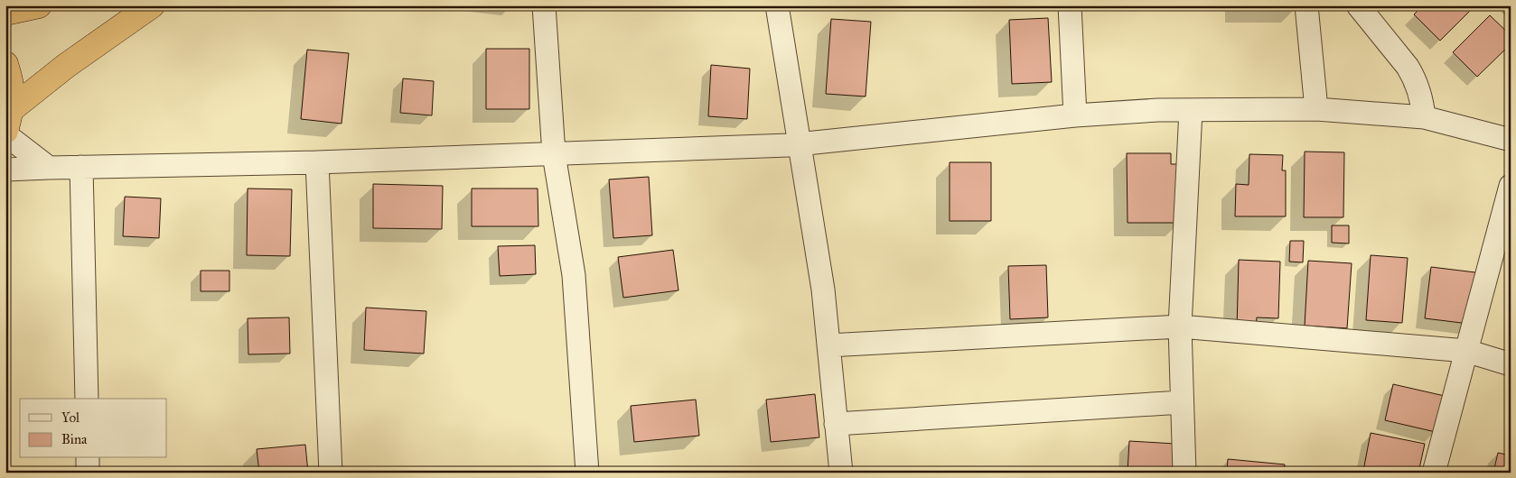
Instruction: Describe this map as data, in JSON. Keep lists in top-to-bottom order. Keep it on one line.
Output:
{"legend":["Yol","Bina"]}
